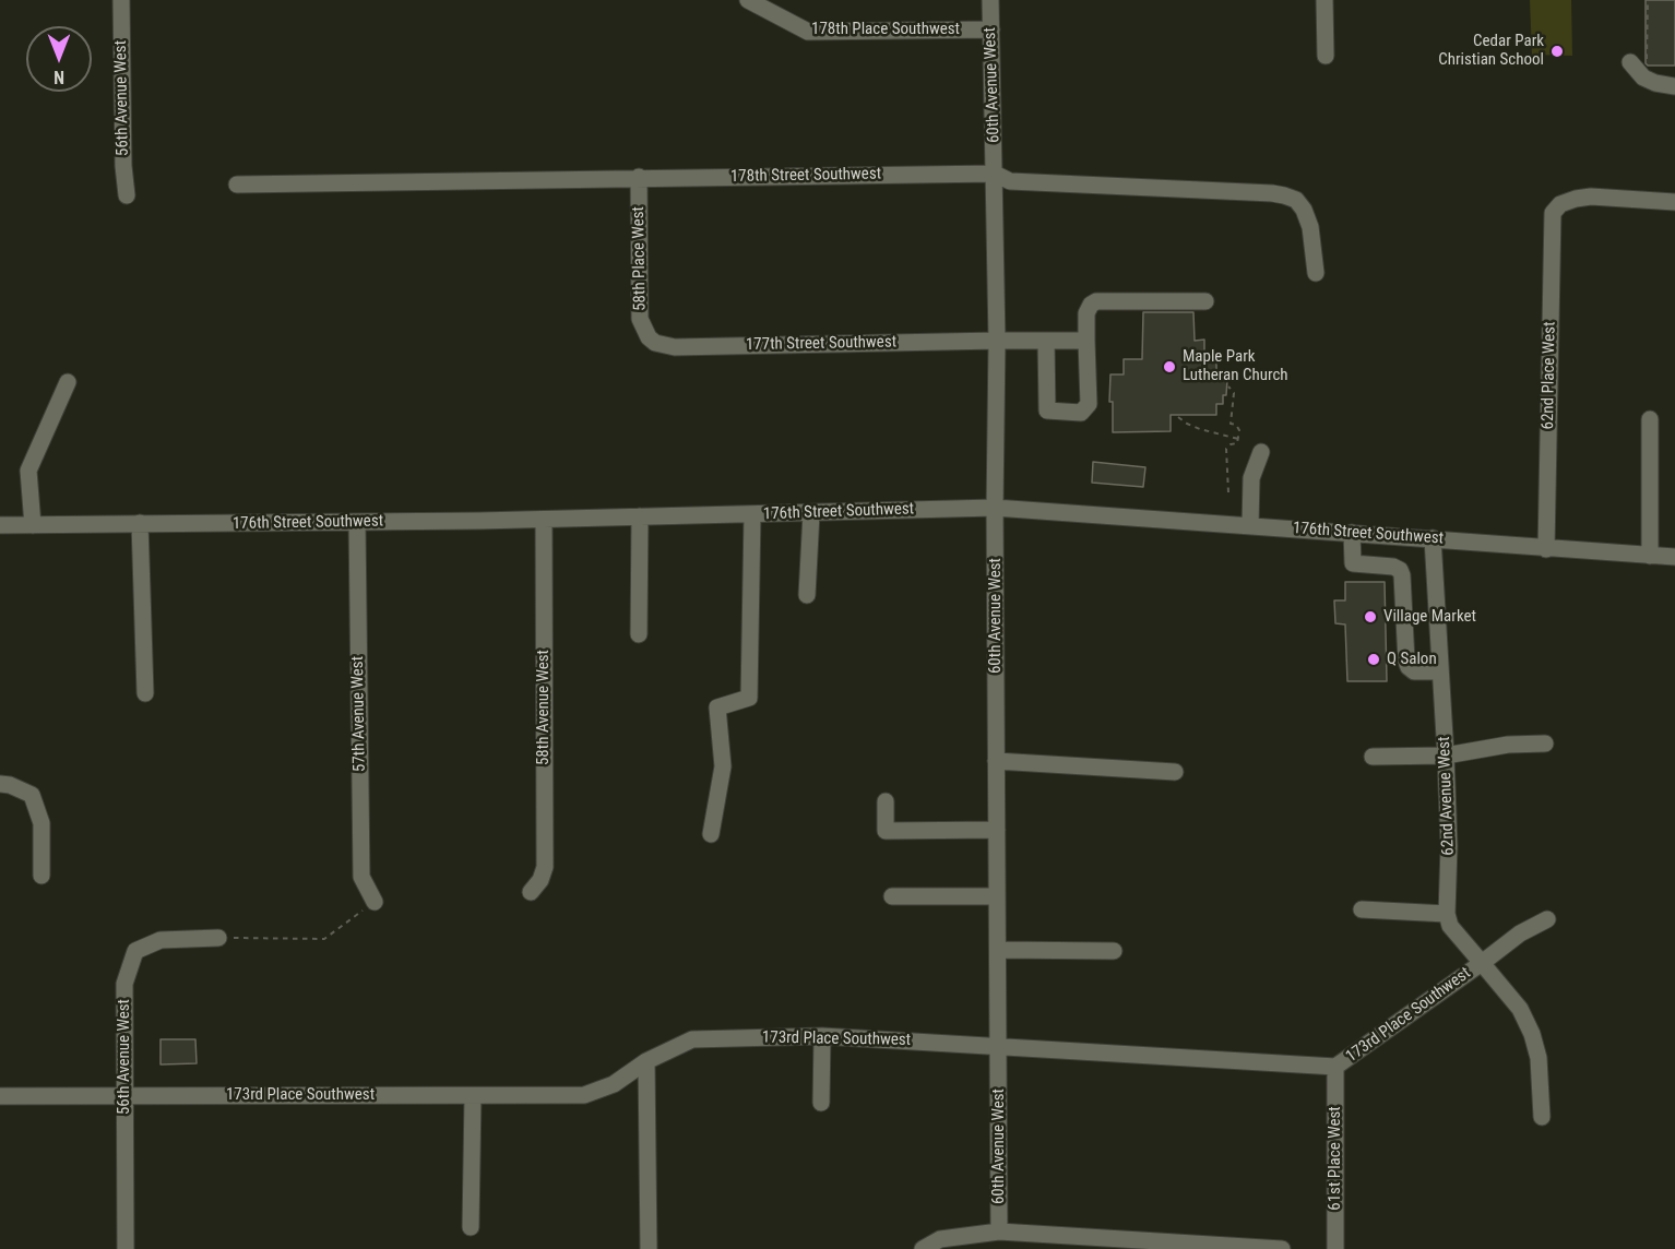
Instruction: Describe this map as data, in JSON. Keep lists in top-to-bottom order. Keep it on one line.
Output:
{"streets":{"street":["178th Place Southwest","60th Avenue West","56th Avenue West","178th Street Southwest","58th Place West","177th Street Southwest","62nd Place West","176th Street Southwest","58th Avenue West","57th Avenue West","62nd Avenue West","173rd Place Southwest","61st Place West"]},"crossings":[["178th Place Southwest","60th Avenue West"],["60th Avenue West","178th Street Southwest"],["60th Avenue West","177th Street Southwest"],["60th Avenue West","176th Street Southwest"],["60th Avenue West","173rd Place Southwest"],["56th Avenue West","173rd Place Southwest"],["178th Street Southwest","58th Place West"],["58th Place West","177th Street Southwest"],["62nd Place West","176th Street Southwest"],["176th Street Southwest","58th Avenue West"],["176th Street Southwest","57th Avenue West"],["176th Street Southwest","62nd Avenue West"],["62nd Avenue West","173rd Place Southwest"],["173rd Place Southwest","61st Place West"]],"places":["Cedar Park Christian School","Maple Park Lutheran Church","Village Market","Q Salon"],"north":"bottom"}
